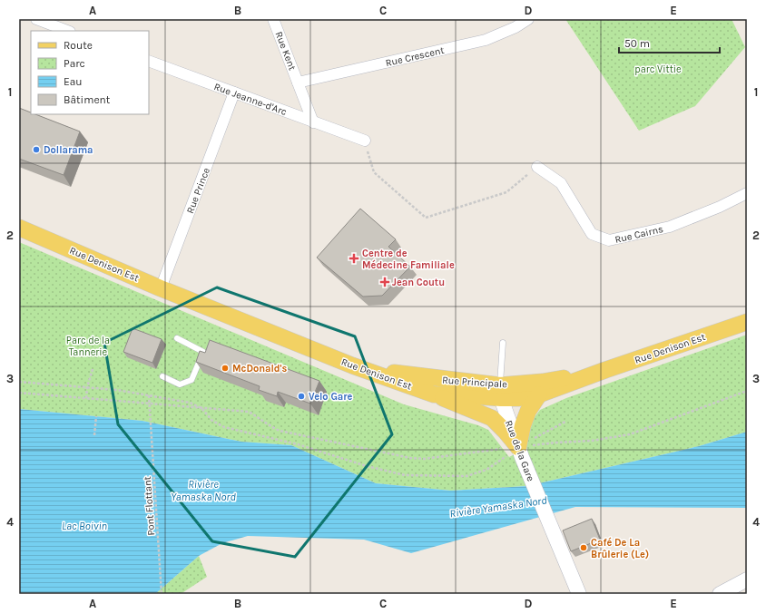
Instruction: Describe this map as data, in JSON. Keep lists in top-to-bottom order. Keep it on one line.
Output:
{"streets":{"main road":["Rue Denison Est","Rue Principale"],"street":["Rue Kent","Rue Crescent","Rue Jeanne-d'Arc","Rue Prince","Rue Cairns","Rue de la Gare"],"path":["Pont Flottant"]},"crossings":[["Rue Kent","Rue Crescent"],["Rue Jeanne-d'Arc","Rue Prince"],["Rue Prince","Rue Denison Est"],["Rue Denison Est","Rue Principale"],["Rue Denison Est","Rue de la Gare"],["Rue Principale","Rue de la Gare"]],"water":["Rivière Yamaska Nord","Lac Boivin"],"parks":["parc Vittie","Parc de la Tannerie"],"places":{"other":["Dollarama","McDonald's","Velo Gare","Café De La Brûlerie (Le)"],"health":["Centre de Médecine Familiale","Jean Coutu"]},"legend":["Route","Parc","Eau","Bâtiment"],"scale_bar":"50 m","grid":{"columns":["A","B","C","D","E"],"rows":["1","2","3","4"]}}
